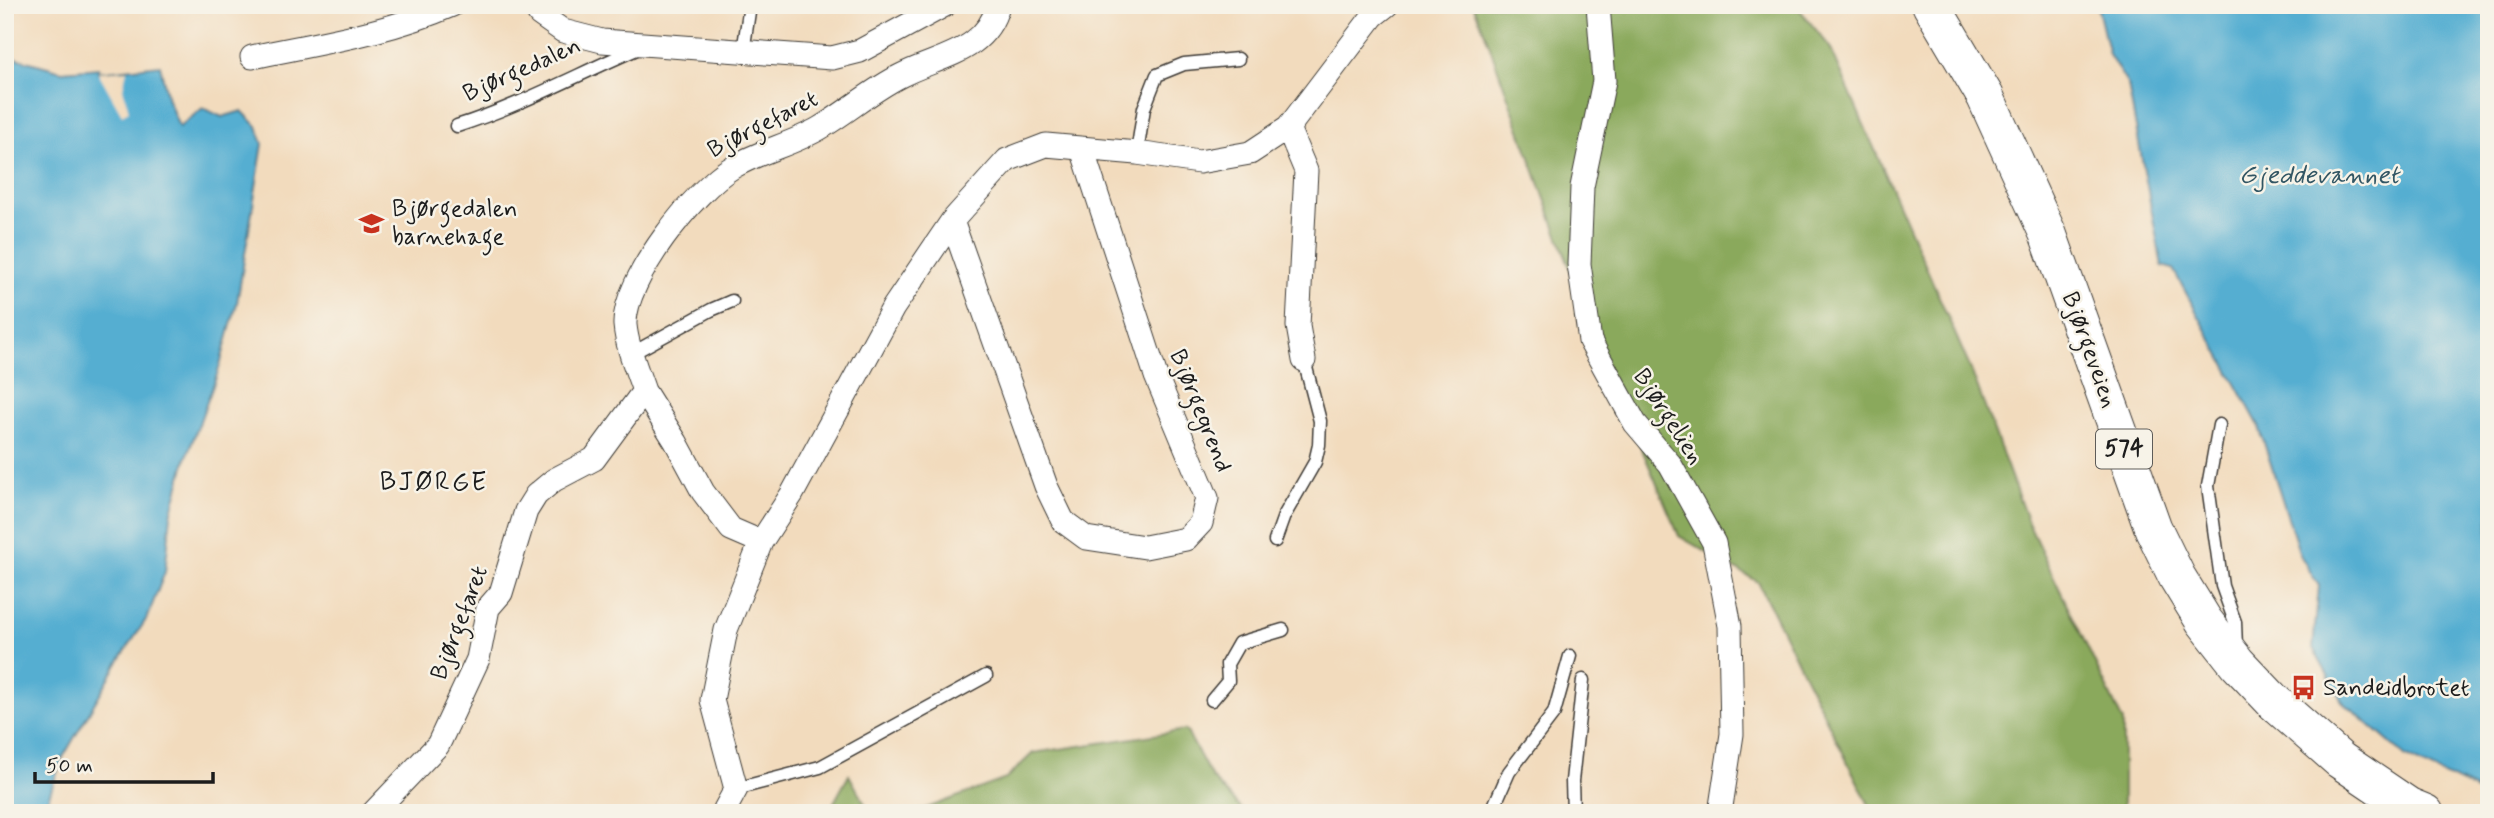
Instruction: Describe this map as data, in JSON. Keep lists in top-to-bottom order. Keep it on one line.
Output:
{"streets":{"main road":["Bjørgeveien","574"],"street":["Bjørgedalen","Bjørgefaret","Bjørgegrend","Bjørgelien"]},"districts":["BJØRGE"],"water":["Gjeddevannet"],"places":{"school or university":["Bjørgedalen barnehage"],"bus stop":["Sandeidbrotet"]},"scale_bar":"50 m"}
